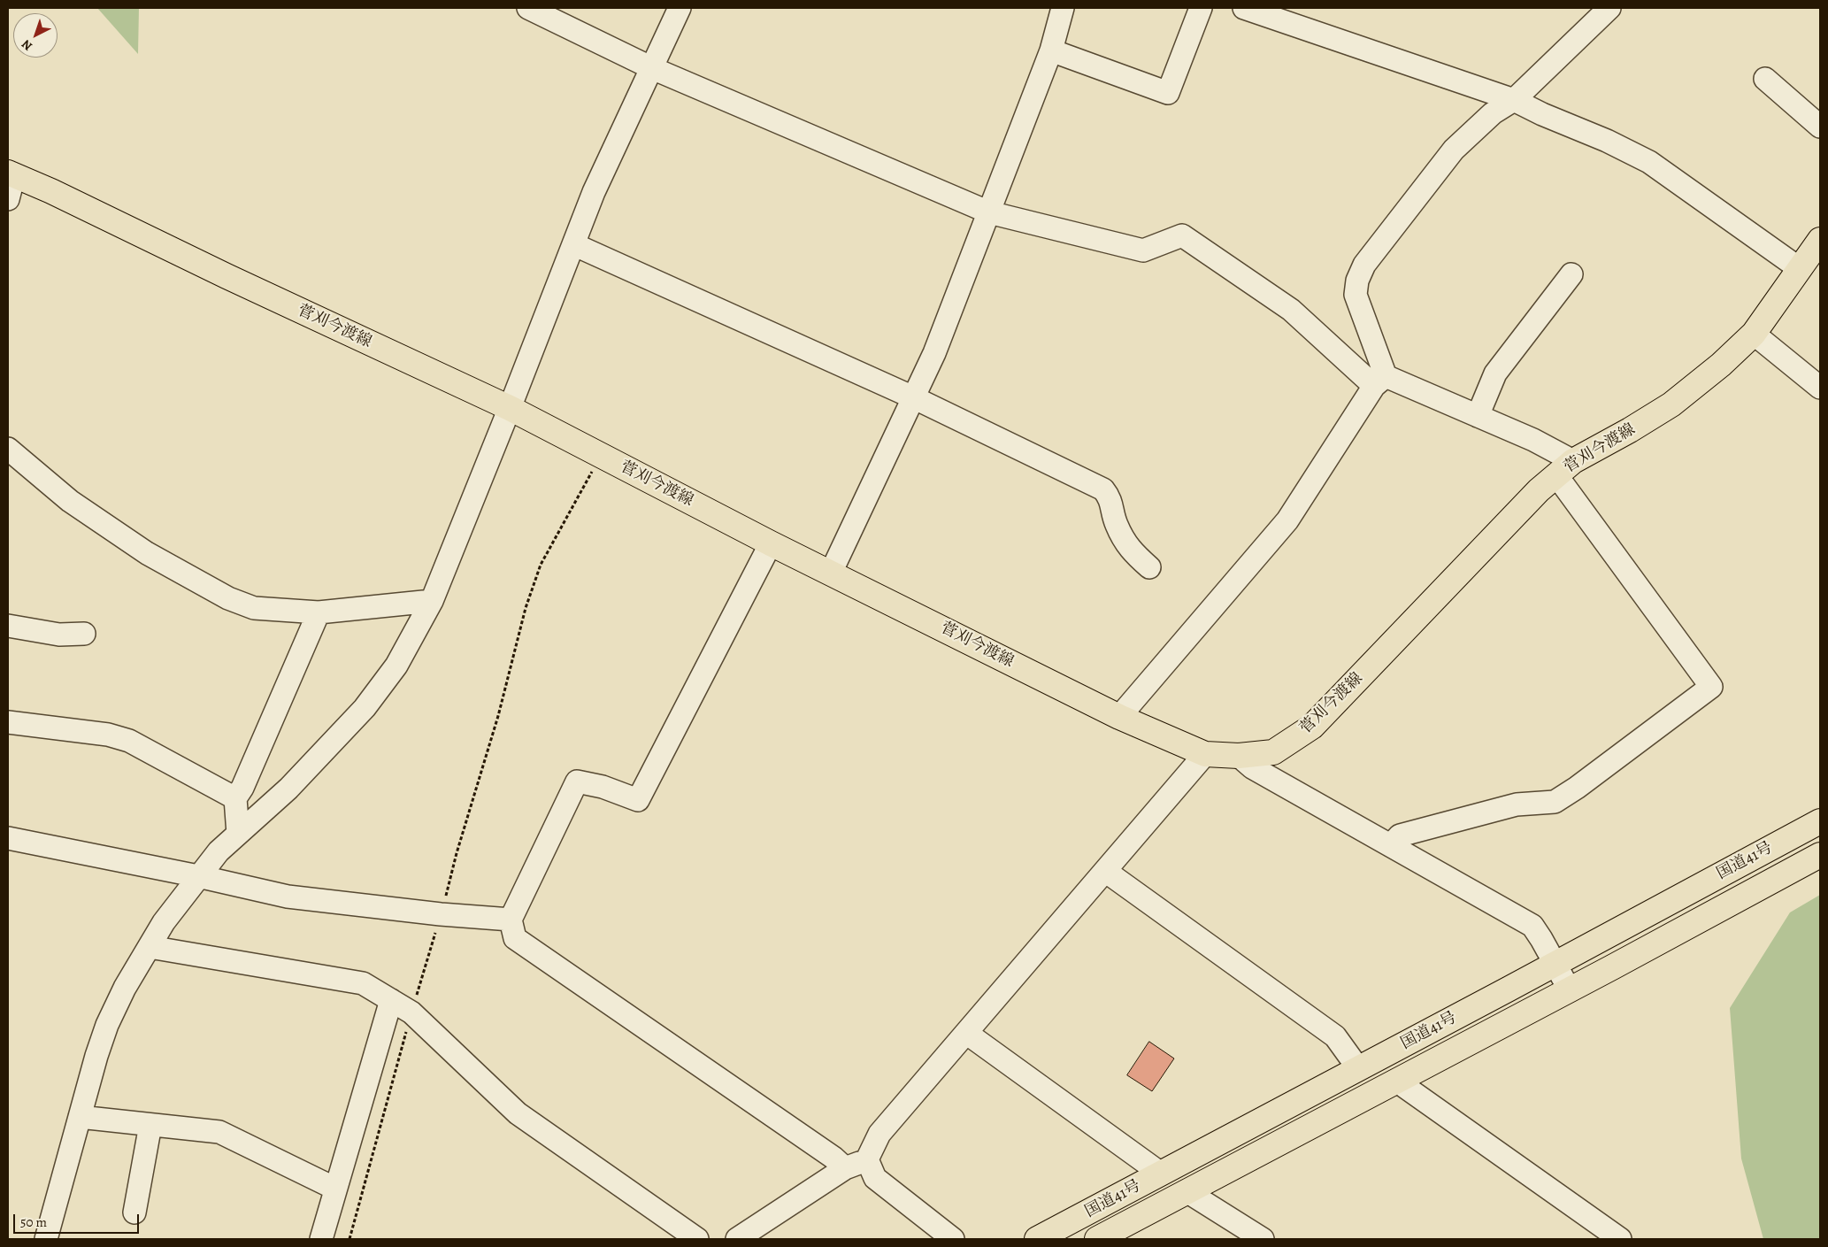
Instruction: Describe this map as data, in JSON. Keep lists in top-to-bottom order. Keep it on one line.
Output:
{"streets":{"main road":["菅刈今渡線","国道41号"]},"scale_bar":"50 m","north":"bottom left"}
